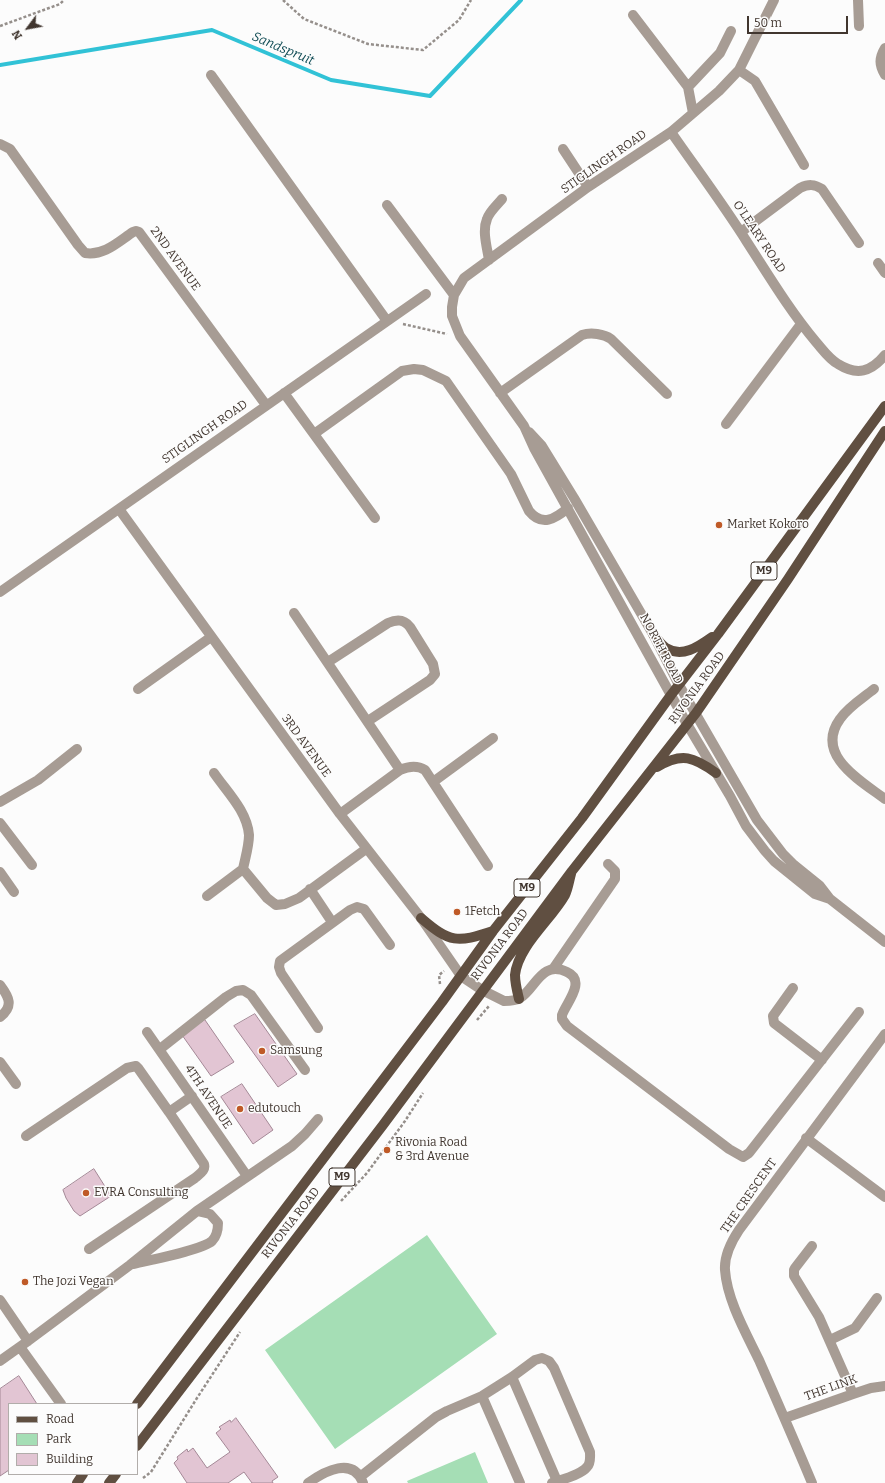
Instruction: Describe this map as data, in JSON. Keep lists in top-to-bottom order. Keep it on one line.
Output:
{"streets":{"main road":["M9","RIVONIA ROAD"],"street":["STIGLINGH ROAD","O'LEARY ROAD","2ND AVENUE","NORTH ROAD","3RD AVENUE","4TH AVENUE","THE CRESCENT","THE LINK"]},"crossings":[["STIGLINGH ROAD","O'LEARY ROAD"],["STIGLINGH ROAD","2ND AVENUE"],["STIGLINGH ROAD","NORTH ROAD"],["STIGLINGH ROAD","3RD AVENUE"],["NORTH ROAD","RIVONIA ROAD"],["RIVONIA ROAD","3RD AVENUE"],["THE CRESCENT","THE LINK"]],"water":["Sandspruit"],"places":["Market Kokoro","1Fetch","Samsung","edutouch","Rivonia Road & 3rd Avenue","EVRA Consulting","The Jozi Vegan"],"legend":["Road","Park","Building"],"scale_bar":"50 m","north":"bottom left"}
